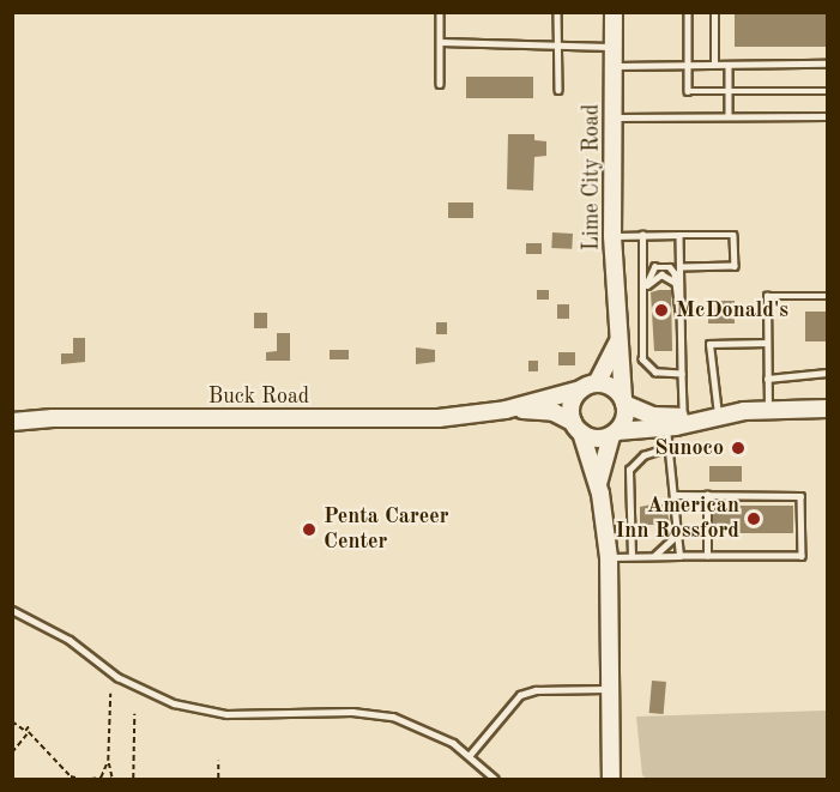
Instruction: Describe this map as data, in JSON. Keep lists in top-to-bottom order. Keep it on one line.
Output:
{"streets":{"street":["Lime City Road","Buck Road"]},"crossings":[["Lime City Road","Buck Road"]],"places":["McDonald's","Sunoco","American Inn Rossford","Penta Career Center"]}
